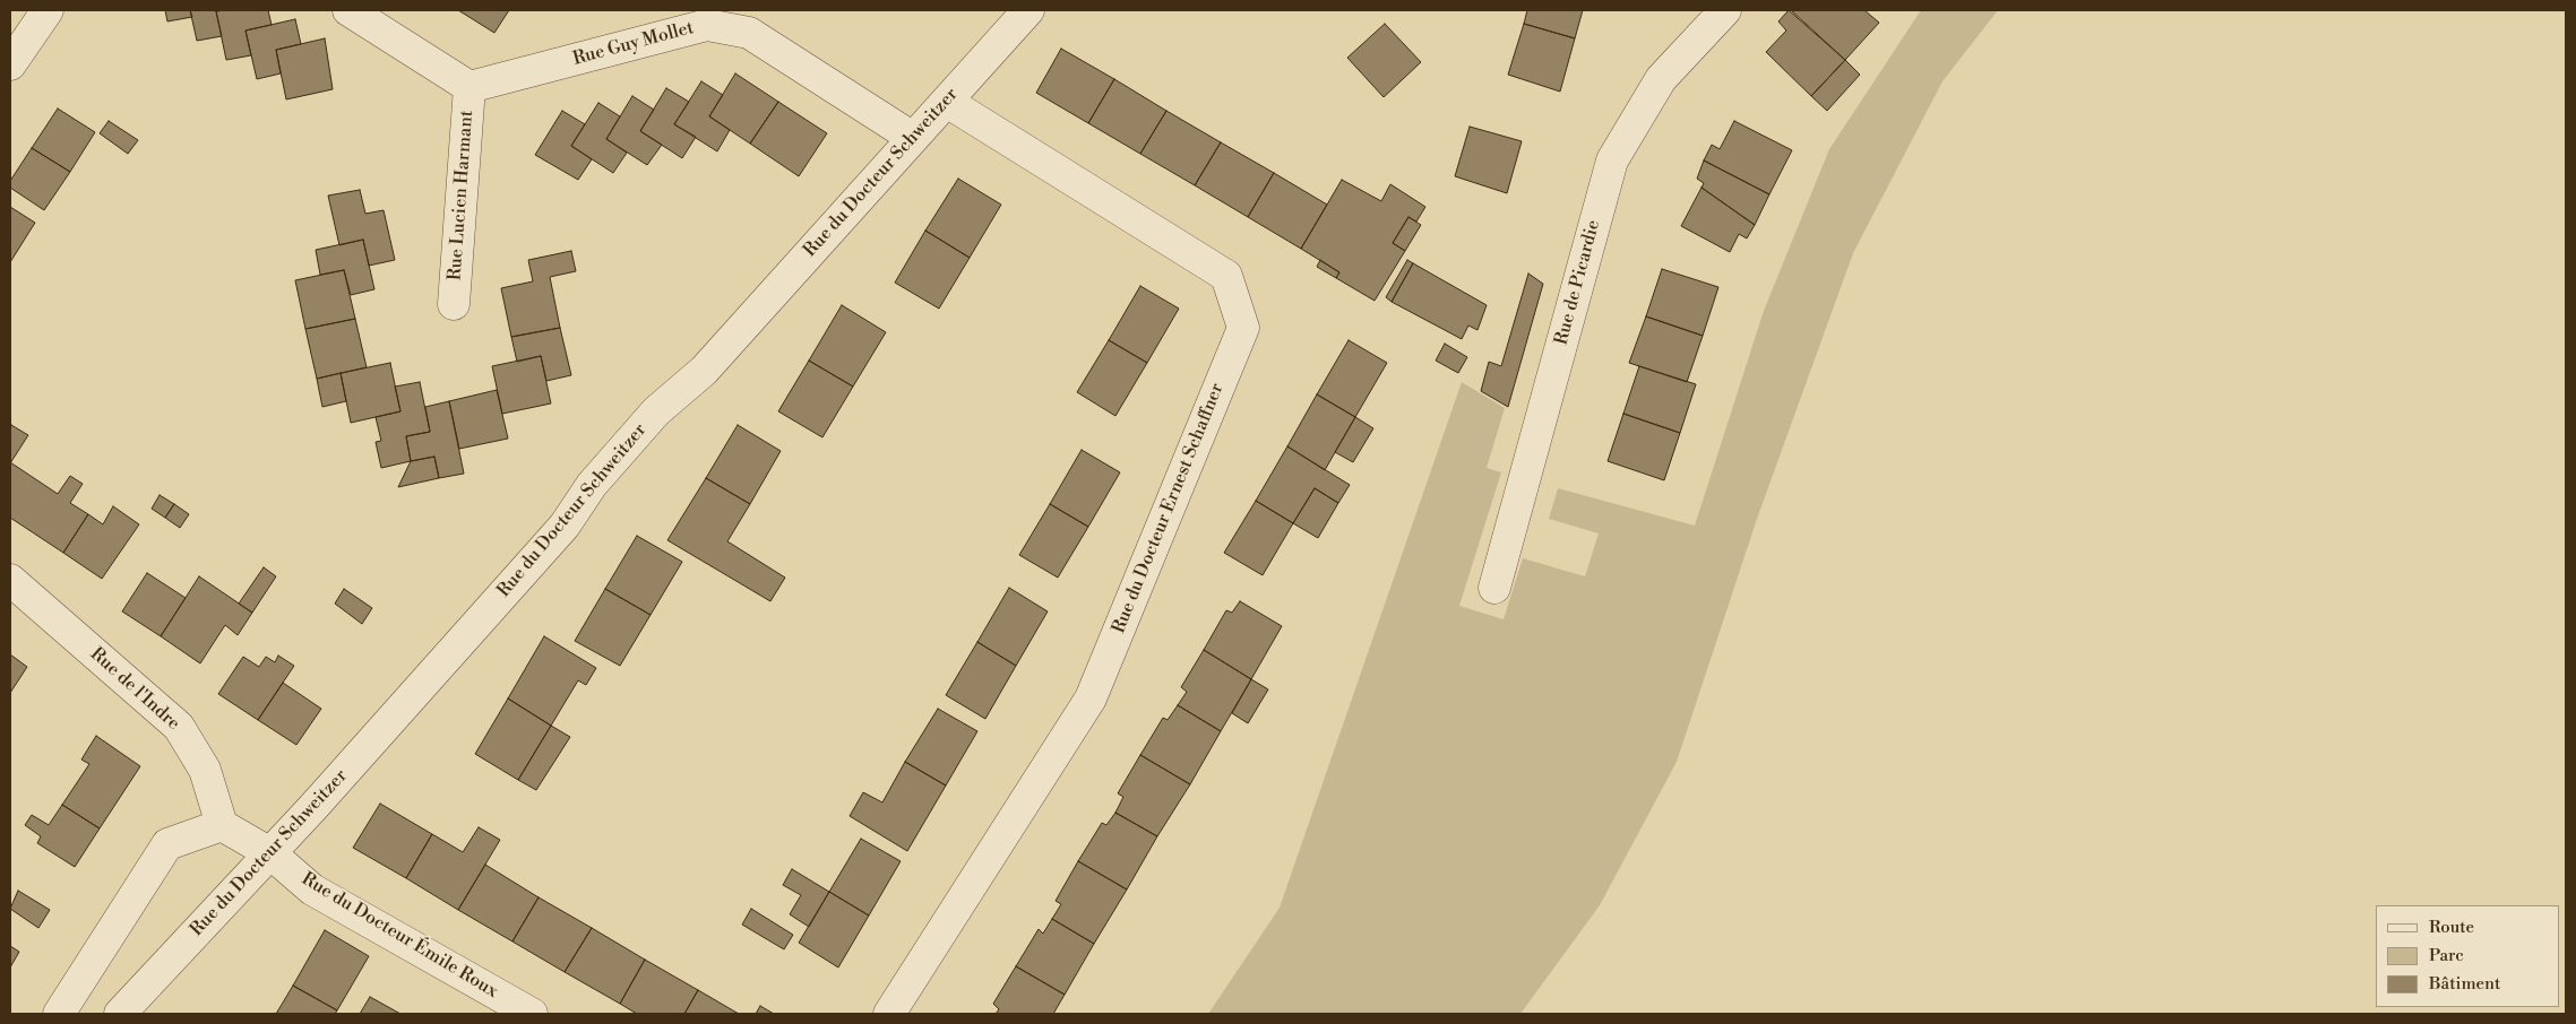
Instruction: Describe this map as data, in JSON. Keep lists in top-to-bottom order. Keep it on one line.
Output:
{"streets":{"street":["Rue Guy Mollet","Rue du Docteur Schweitzer","Rue Lucien Harmant","Rue de Picardie","Rue du Docteur Ernest Schaffner","Rue de l'Indre","Rue du Docteur Émile Roux"]},"crossings":[["Rue Guy Mollet","Rue du Docteur Schweitzer"],["Rue Guy Mollet","Rue Lucien Harmant"],["Rue du Docteur Schweitzer","Rue du Docteur Ernest Schaffner"],["Rue du Docteur Schweitzer","Rue du Docteur Émile Roux"]],"legend":["Route","Parc","Bâtiment"]}
